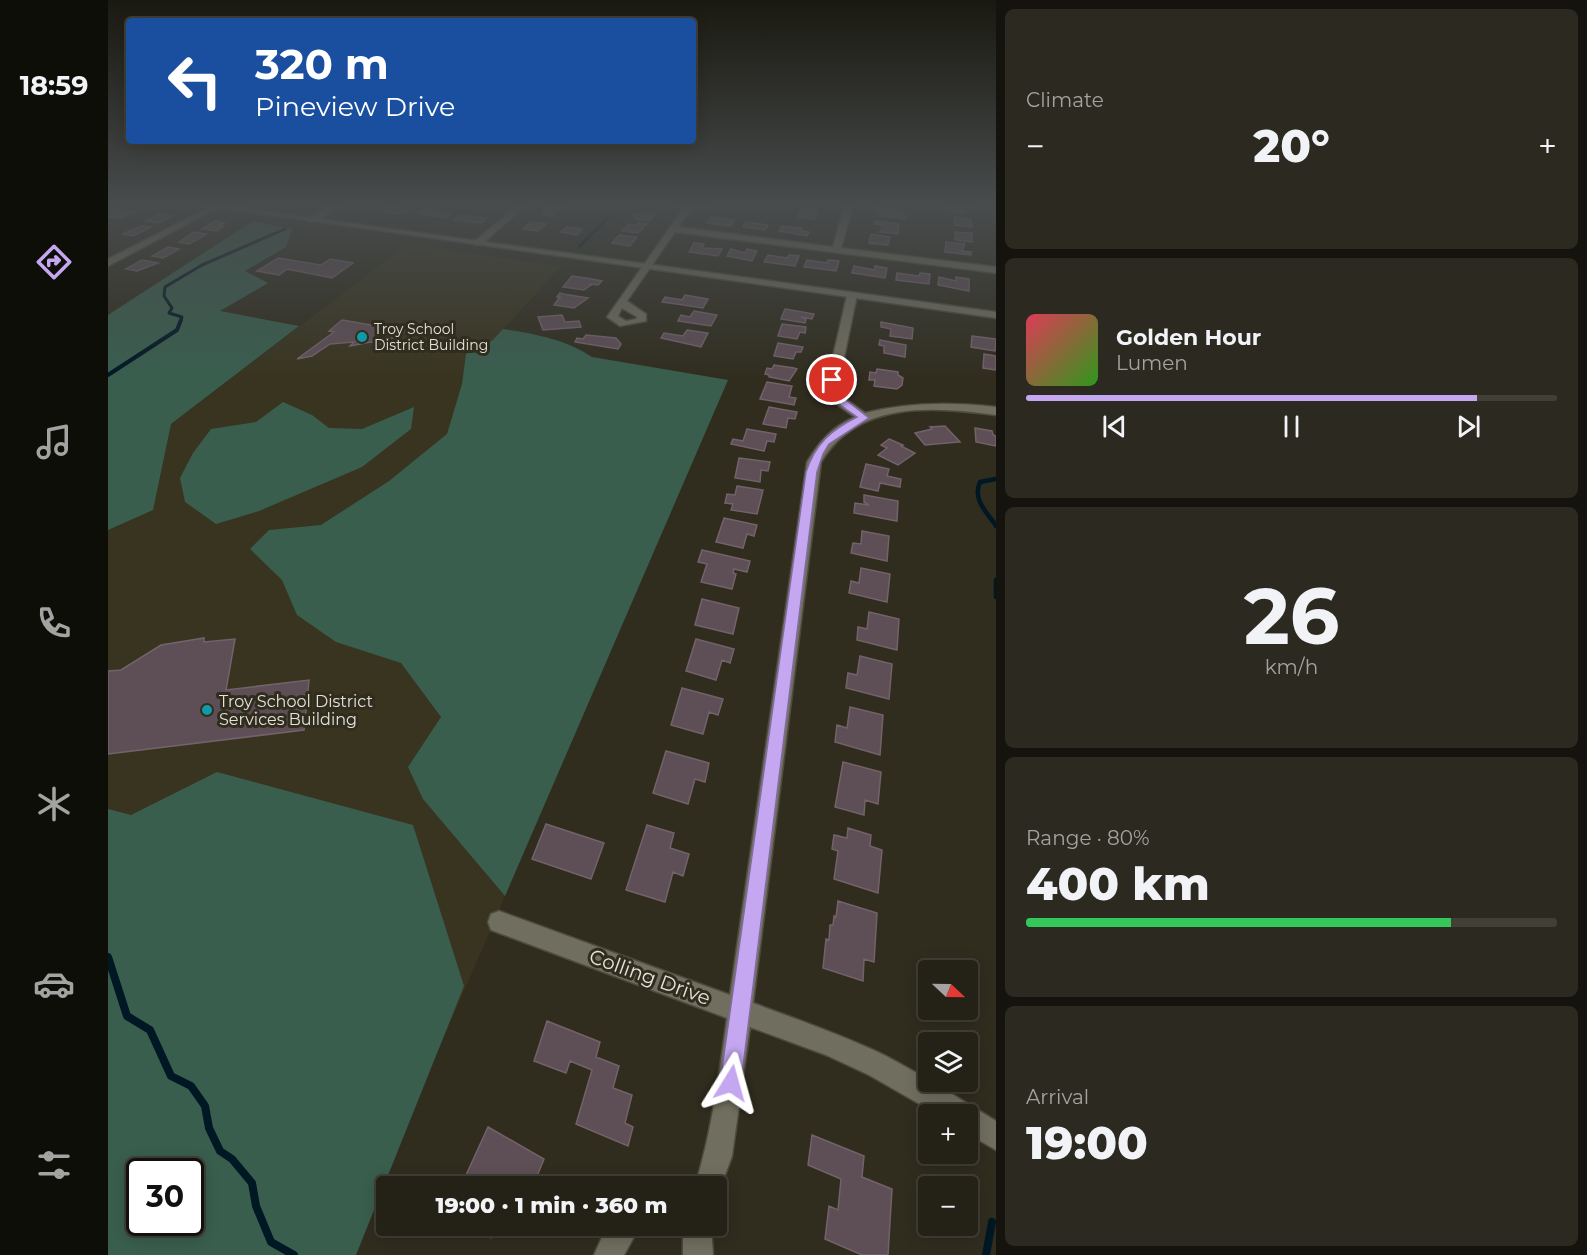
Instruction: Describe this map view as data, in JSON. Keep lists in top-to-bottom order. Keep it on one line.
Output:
{"streets":{"street":["Colling Drive"]},"places":["Troy School District Building","Troy School District Services Building"],"north":"right","page":{"tabs":"18:59","tile":["Climate",["26","km/h"],["Range · 80%","400 km"],["Arrival","19:00"]],"turn":["320 m","Pineview Drive"],"heat":["−","20°","+"],"song":["Golden Hour","Lumen"],"map_buttons":["+","−"],"limit":"30","trip":"19:00 · 1 min · 360 m"}}
